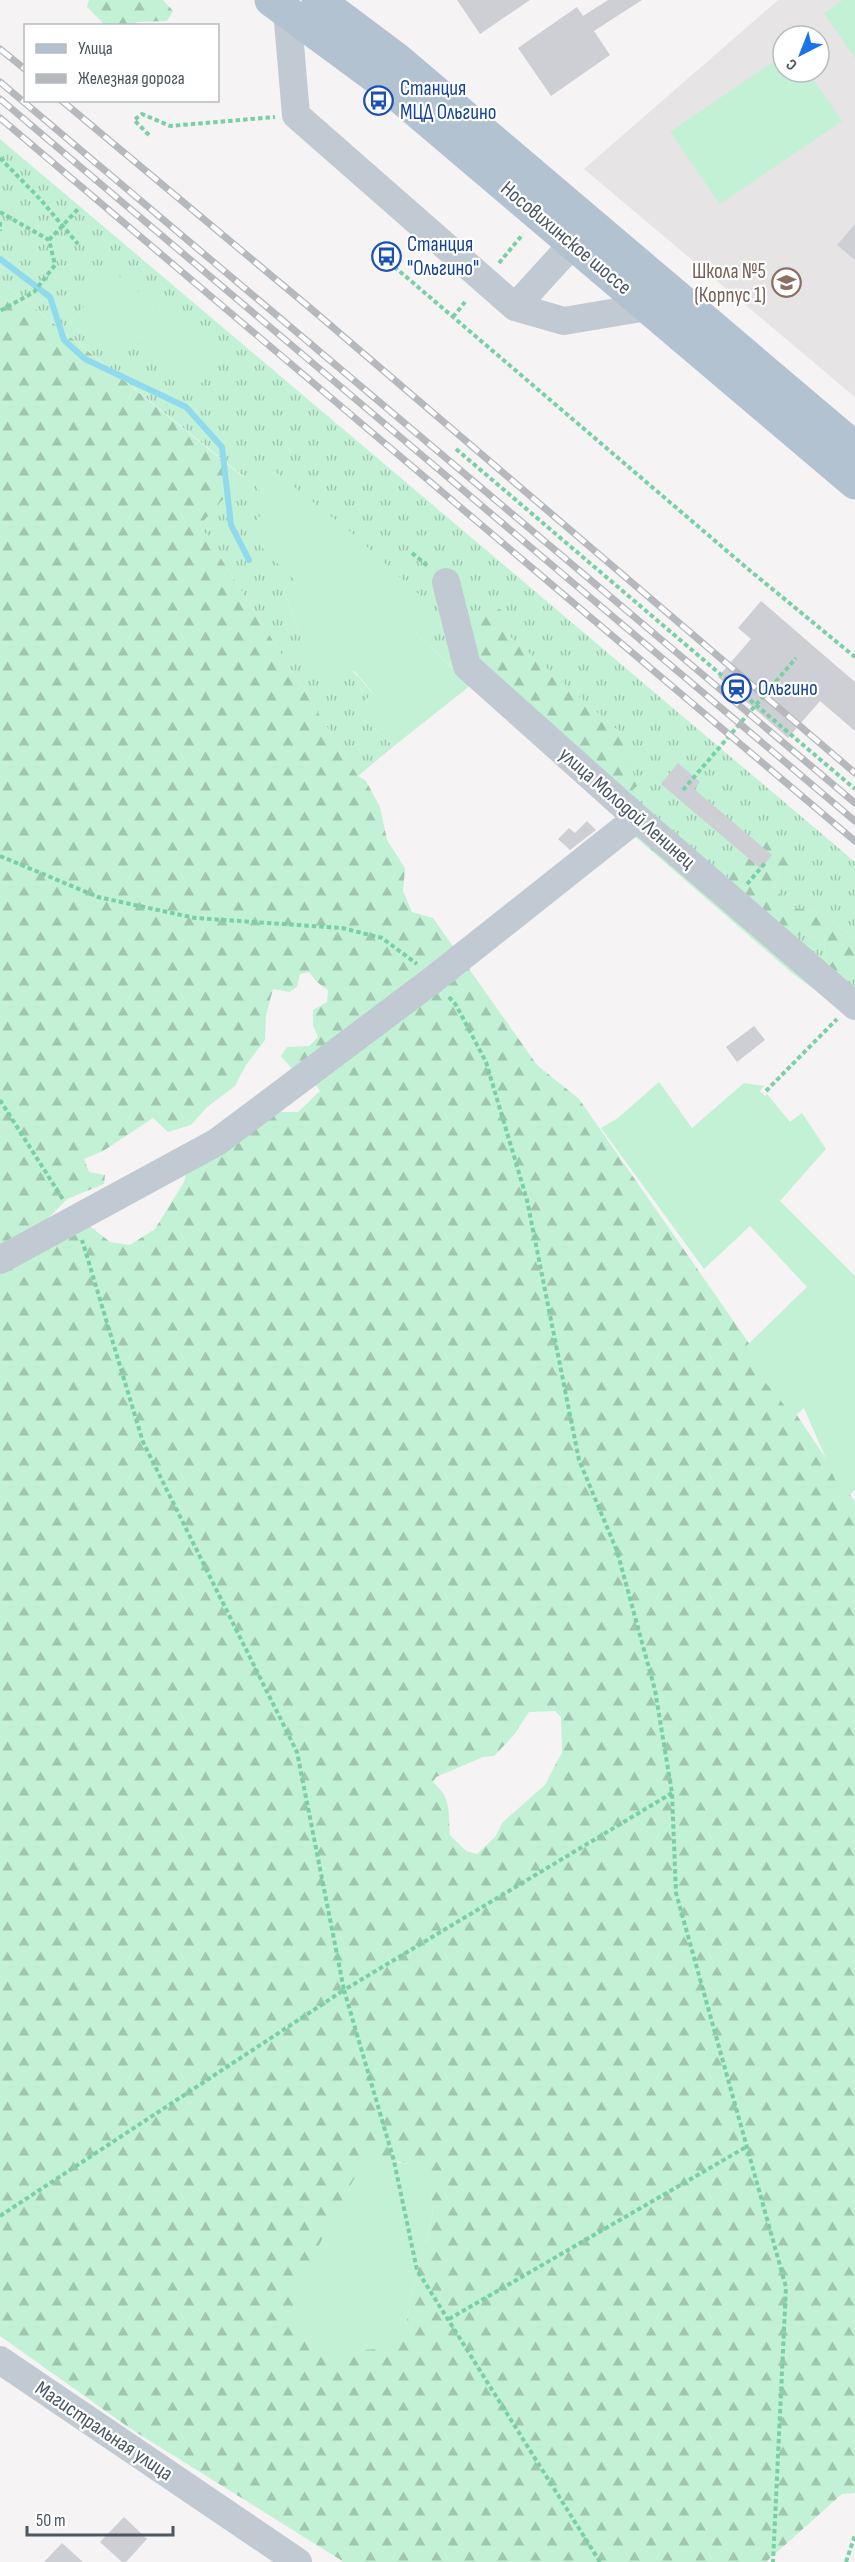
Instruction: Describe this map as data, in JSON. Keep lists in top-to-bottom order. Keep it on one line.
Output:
{"streets":{"main road":["Носовихинское шоссе"],"street":["улица Молодой Ленинец","Магистральная улица"]},"places":{"bus stop":["Станция МЦД Ольгино","Станция \"Ольгино\""],"school or university":["Школа №5 (Корпус 1)"],"station":["Ольгино"]},"legend":["Улица","Железная дорога"],"scale_bar":"50 m","north":"bottom left"}
